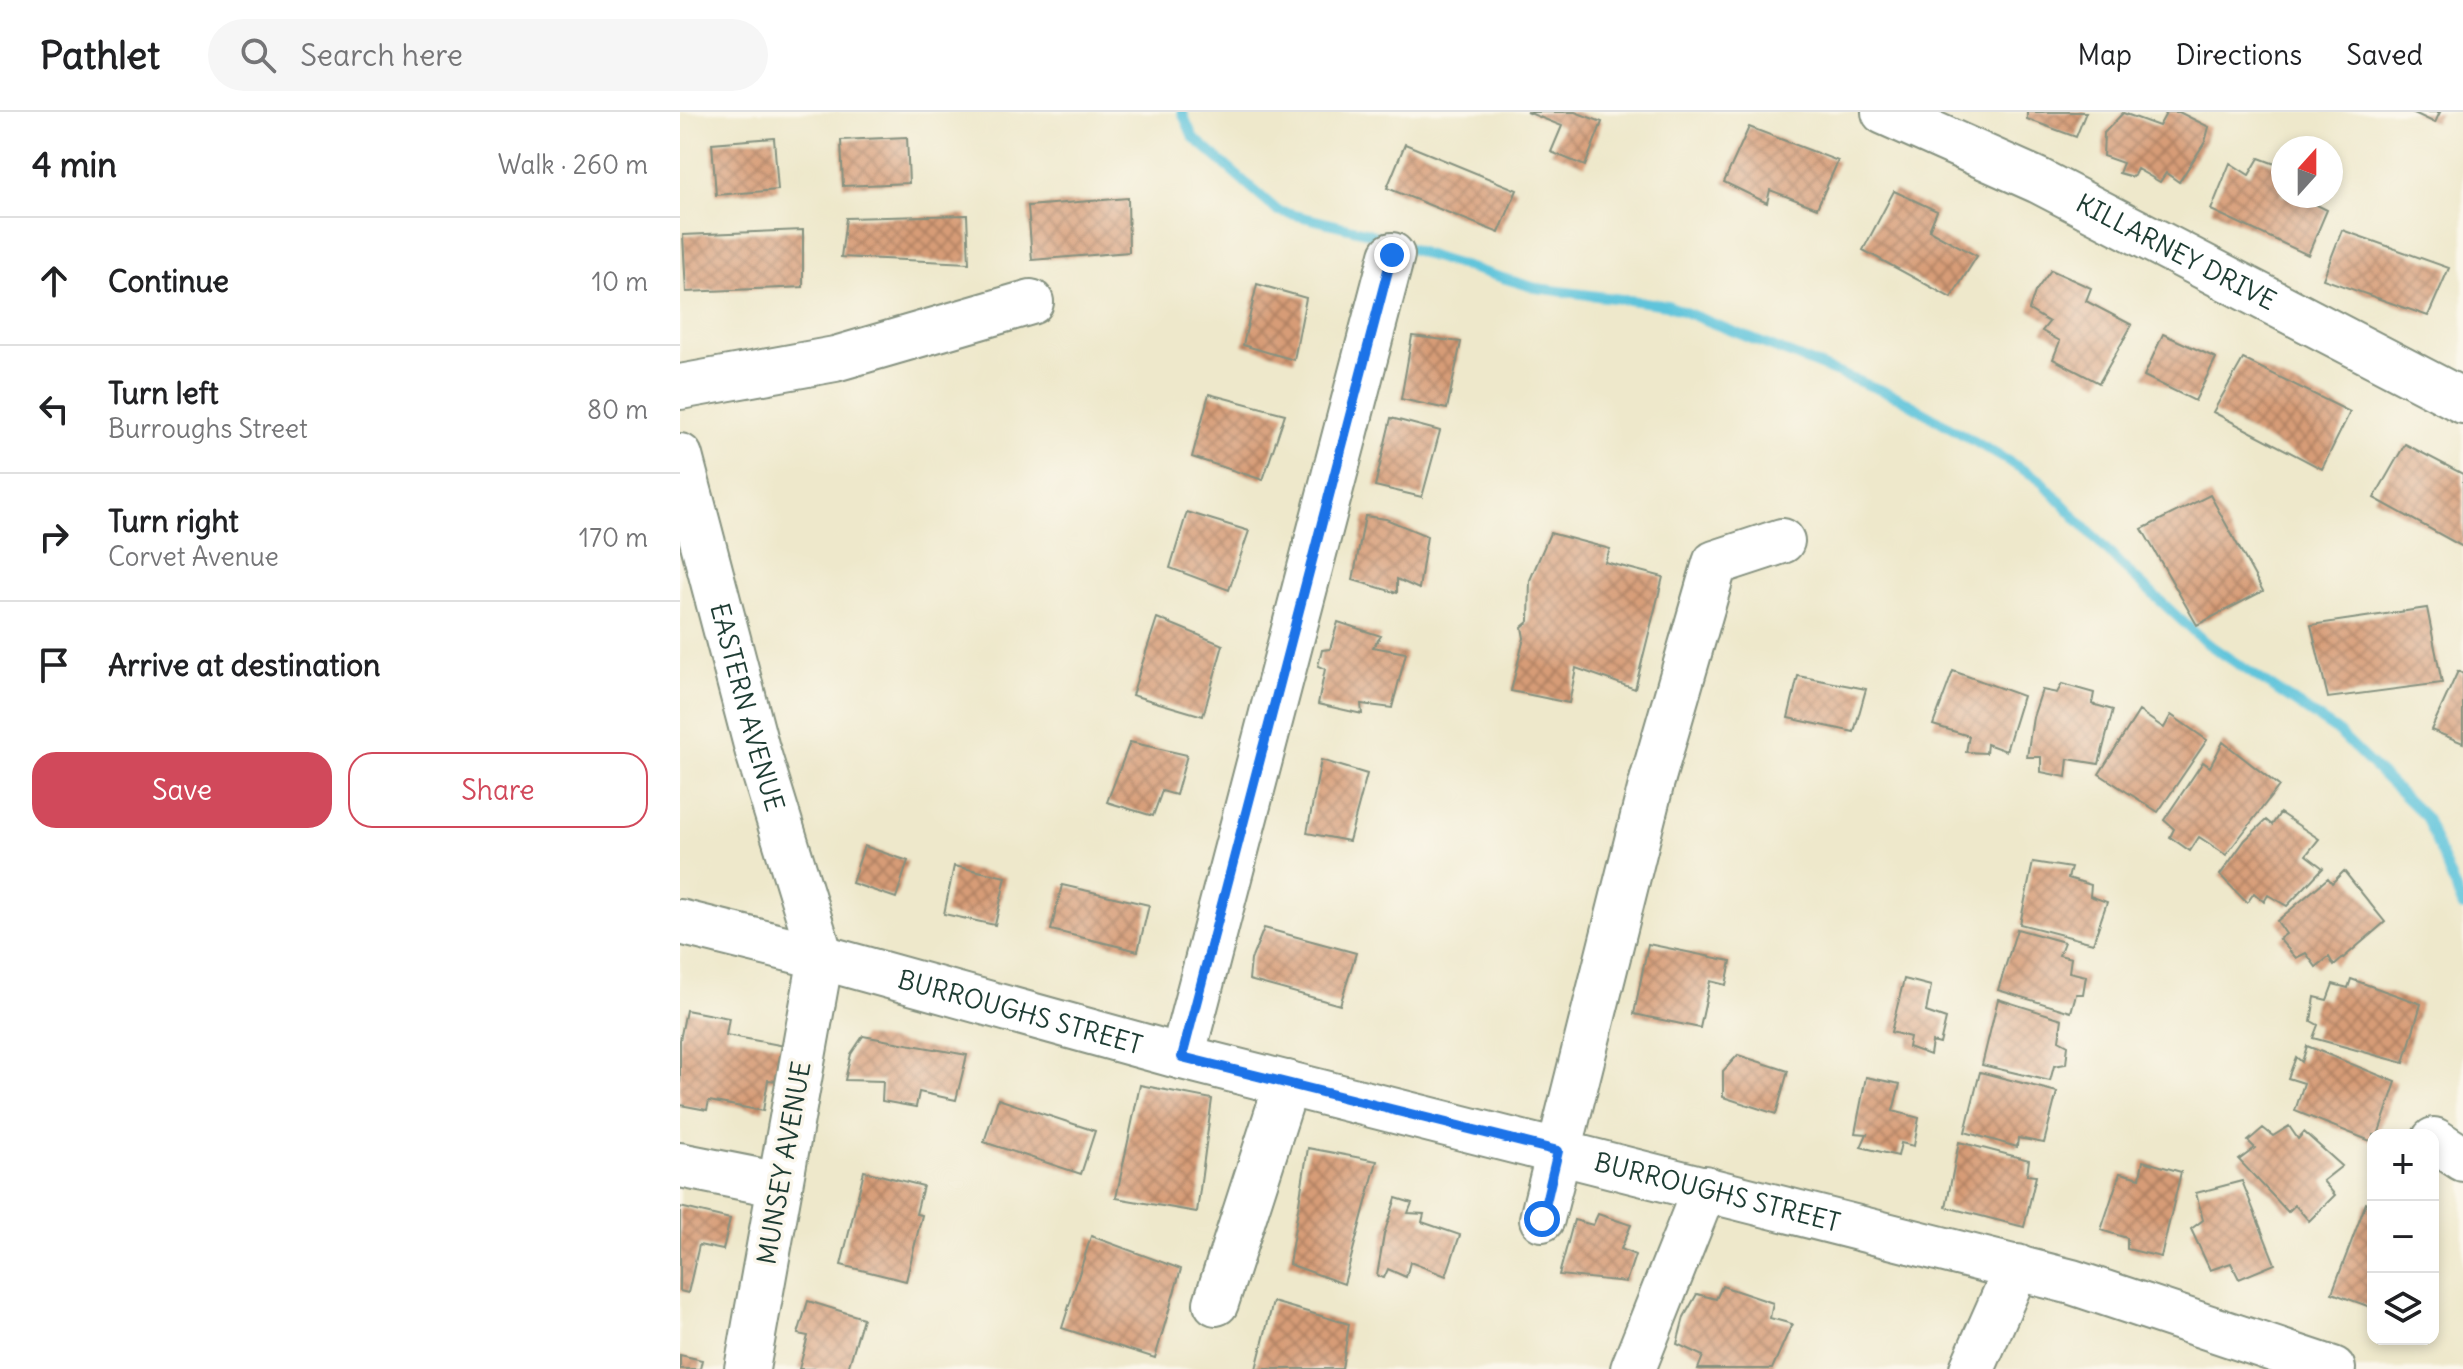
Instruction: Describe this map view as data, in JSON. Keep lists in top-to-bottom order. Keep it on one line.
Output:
{"streets":{"street":["KILLARNEY DRIVE","EASTERN AVENUE","BURROUGHS STREET","MUNSEY AVENUE"]},"crossings":[["EASTERN AVENUE","BURROUGHS STREET"],["EASTERN AVENUE","MUNSEY AVENUE"],["BURROUGHS STREET","MUNSEY AVENUE"]],"north":"top","page":{"header":"Pathlet","search":"Search here","nav":["Map","Directions","Saved"],"heading":["4 min","Walk · 260 m"],"list":[["Continue","10 m"],["Turn left","Burroughs Street","80 m"],["Turn right","Corvet Avenue","170 m"],"Arrive at destination"],"buttons":["Save","Share"],"map_buttons":["+","−"]}}
